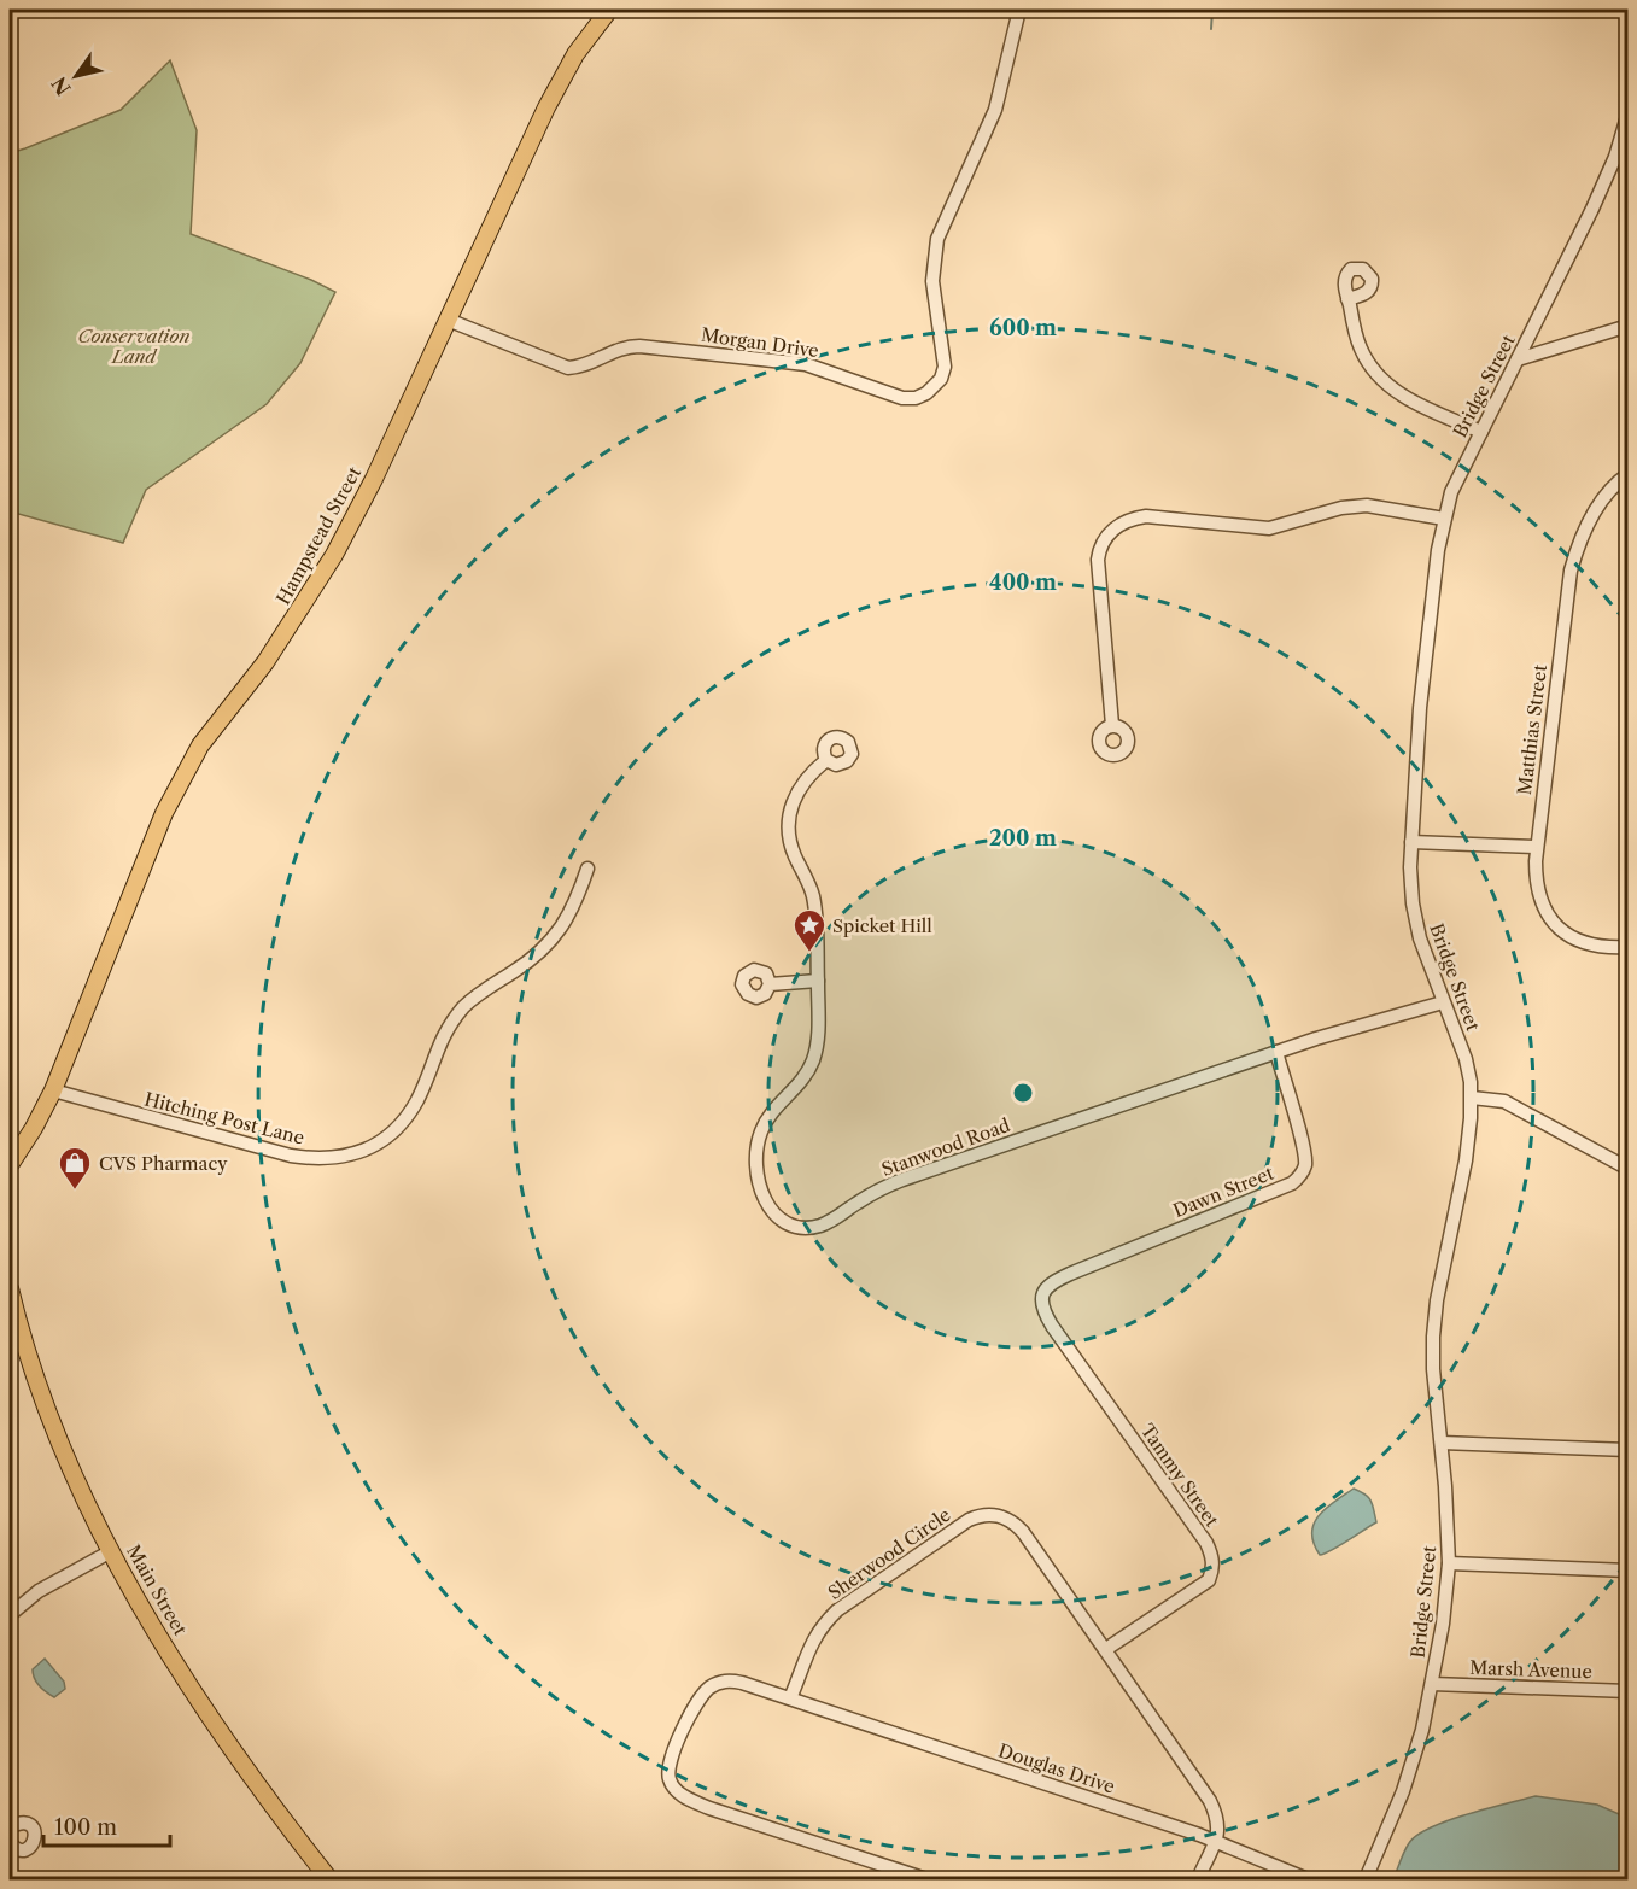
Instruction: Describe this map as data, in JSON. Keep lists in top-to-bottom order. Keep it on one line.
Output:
{"streets":{"main road":["Hampstead Street","Main Street"],"street":["Morgan Drive","Bridge Street","Matthias Street","Hitching Post Lane","Stanwood Road","Dawn Street","Tammy Street","Sherwood Circle","Marsh Avenue","Douglas Drive"]},"crossings":[["Morgan Drive","Hampstead Street"],["Bridge Street","Stanwood Road"],["Bridge Street","Marsh Avenue"],["Hampstead Street","Hitching Post Lane"],["Stanwood Road","Dawn Street"],["Dawn Street","Tammy Street"],["Tammy Street","Sherwood Circle"],["Sherwood Circle","Douglas Drive"]],"parks":["Conservation Land"],"places":{"place":["Spicket Hill"],"shop":["CVS Pharmacy"]},"scale_bar":"100 m","north":"bottom left","rings":["600 m","400 m","200 m"]}
